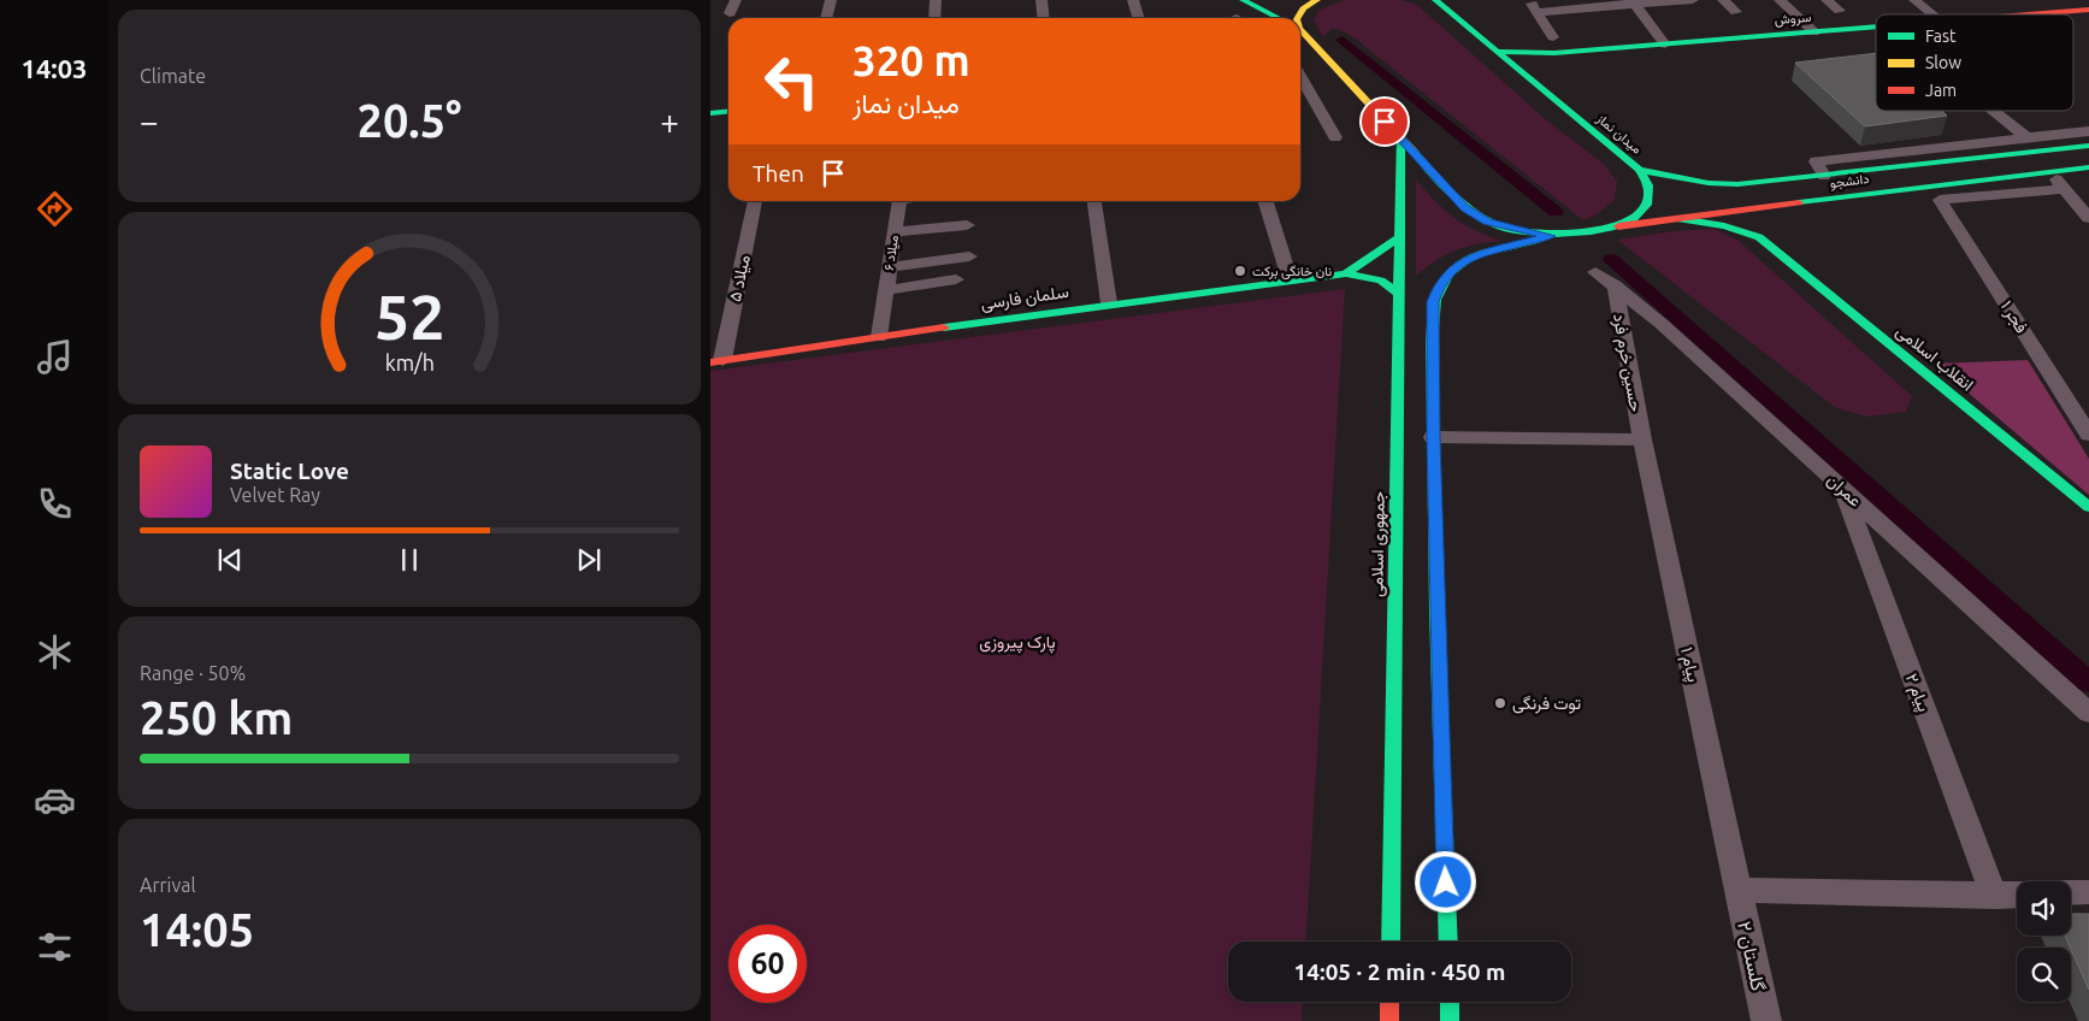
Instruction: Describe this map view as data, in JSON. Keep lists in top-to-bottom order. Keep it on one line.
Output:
{"streets":{"main road":["سروش","میدان نماز","دانشجو","سلمان فارسی","انقلاب اسلامی","جمهوری اسلامی"],"street":["میلاد ۶","میلاد ۵","فجر ۱","حسین خرم فرد","عمران","پیام ۱","پیام ۲","گلستان ۲"]},"crossings":[["سروش","میدان نماز"],["میدان نماز","دانشجو"],["میدان نماز","جمهوری اسلامی"],["میلاد ۶","سلمان فارسی"],["میلاد ۵","سلمان فارسی"],["حسین خرم فرد","عمران"],["حسین خرم فرد","پیام ۱"],["عمران","پیام ۲"],["پیام ۱","گلستان ۲"]],"parks":["پارک پیروزی"],"places":["نان خانگی برکت","توت فرنگی"],"legend":["Fast","Slow","Jam"],"page":{"tabs":"14:03","tile":["Climate",["Range · 50%","250 km"],["Arrival","14:05"]],"turn":["320 m","میدان نماز"],"heat":["−","20.5°","+"],"then":"Then","song":["Static Love","Velvet Ray"],"limit":"60","trip":"14:05 · 2 min · 450 m","gauge":["52","km/h"]}}
